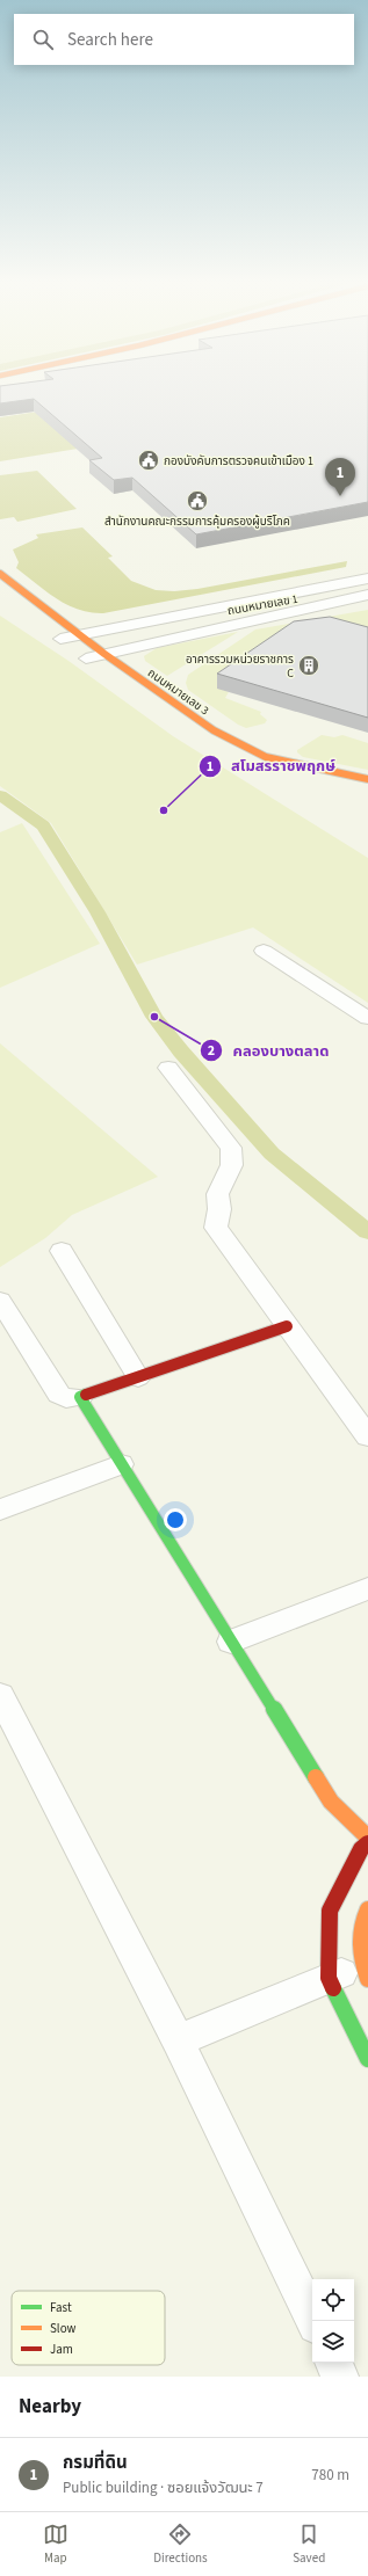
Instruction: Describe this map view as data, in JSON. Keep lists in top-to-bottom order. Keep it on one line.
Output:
{"streets":{"street":["ถนนหมายเลข 1","ถนนหมายเลข 3"]},"crossings":[["ถนนหมายเลข 1","ถนนหมายเลข 3"]],"places":{"public building":["กองบังคับการตรวจคนเข้าเมือง 1","สำนักงานคณะกรรมการคุ้มครองผู้บริโภค"],"building":["อาคารรวมหน่วยราชการ C"],"other":["สโมสรราชพฤกษ์","คลองบางตลาด"]},"legend":["Fast","Slow","Jam"],"page":{"search":"Search here","pins":"1","heading":"Nearby","list":[{"mark":"1","name":"กรมที่ดิน","note":"Public building · ซอยแจ้งวัฒนะ 7","value":"780 m"}],"nav":["Map","Directions","Saved"]}}
